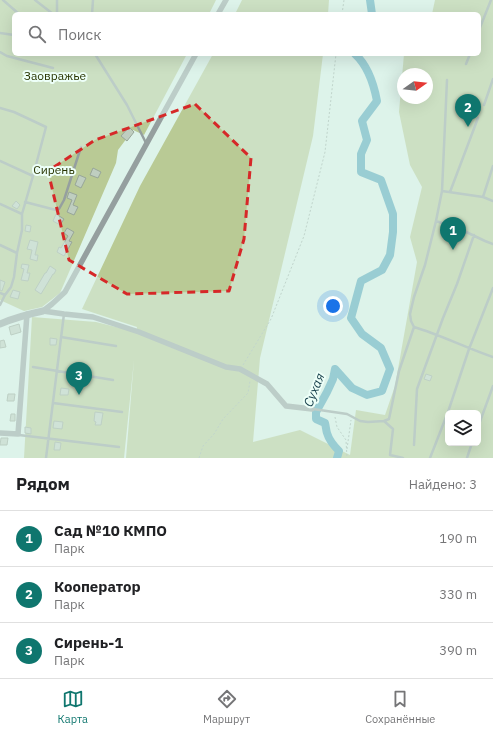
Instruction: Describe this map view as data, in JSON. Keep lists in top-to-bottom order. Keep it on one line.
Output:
{"water":["Сухая"],"parks":["Заовражье","Сирень"],"north":"right","page":{"search":"Поиск","pins":["2","1","3"],"heading":["Рядом","Найдено: 3"],"list":[{"mark":"1","name":"Сад №10 КМПО","note":"Парк","value":"190 m"},{"mark":"2","name":"Кооператор","note":"Парк","value":"330 m"},{"mark":"3","name":"Сирень-1","note":"Парк","value":"390 m"}],"nav":["Карта","Маршрут","Сохранённые"]}}
